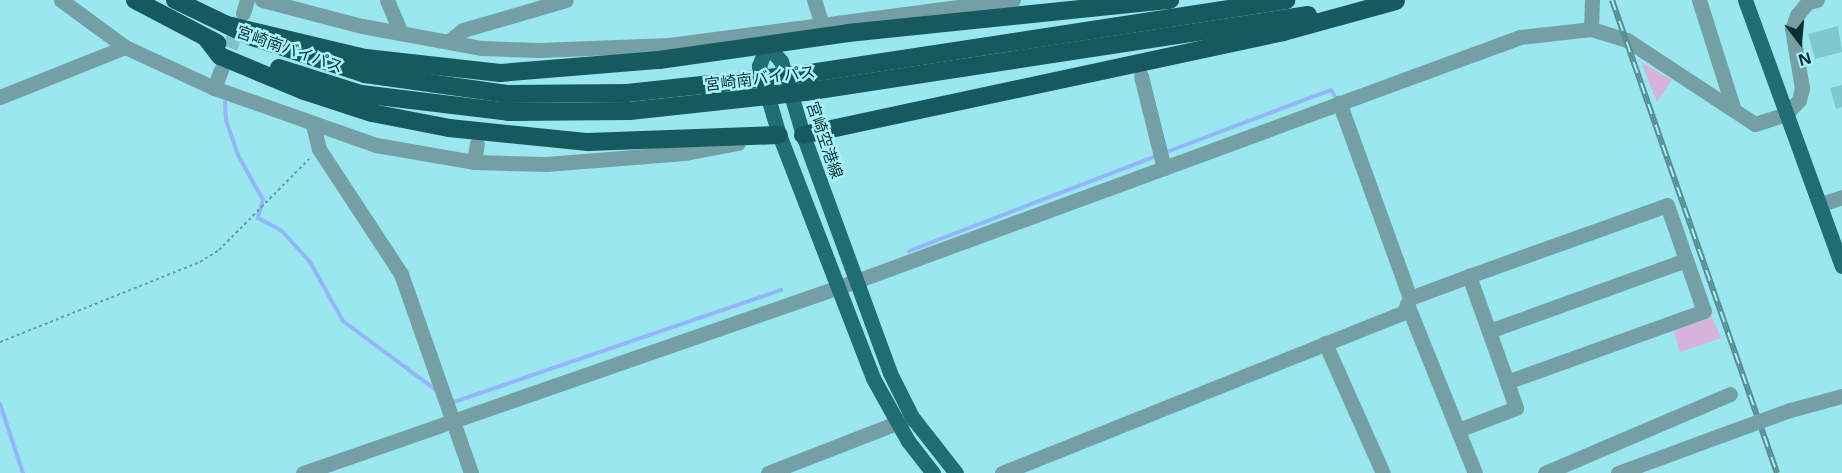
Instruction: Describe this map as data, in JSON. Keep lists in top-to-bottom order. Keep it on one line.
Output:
{"streets":{"highway":["宮崎南バイパス"],"main road":["宮崎空港線"]},"north":"bottom"}
